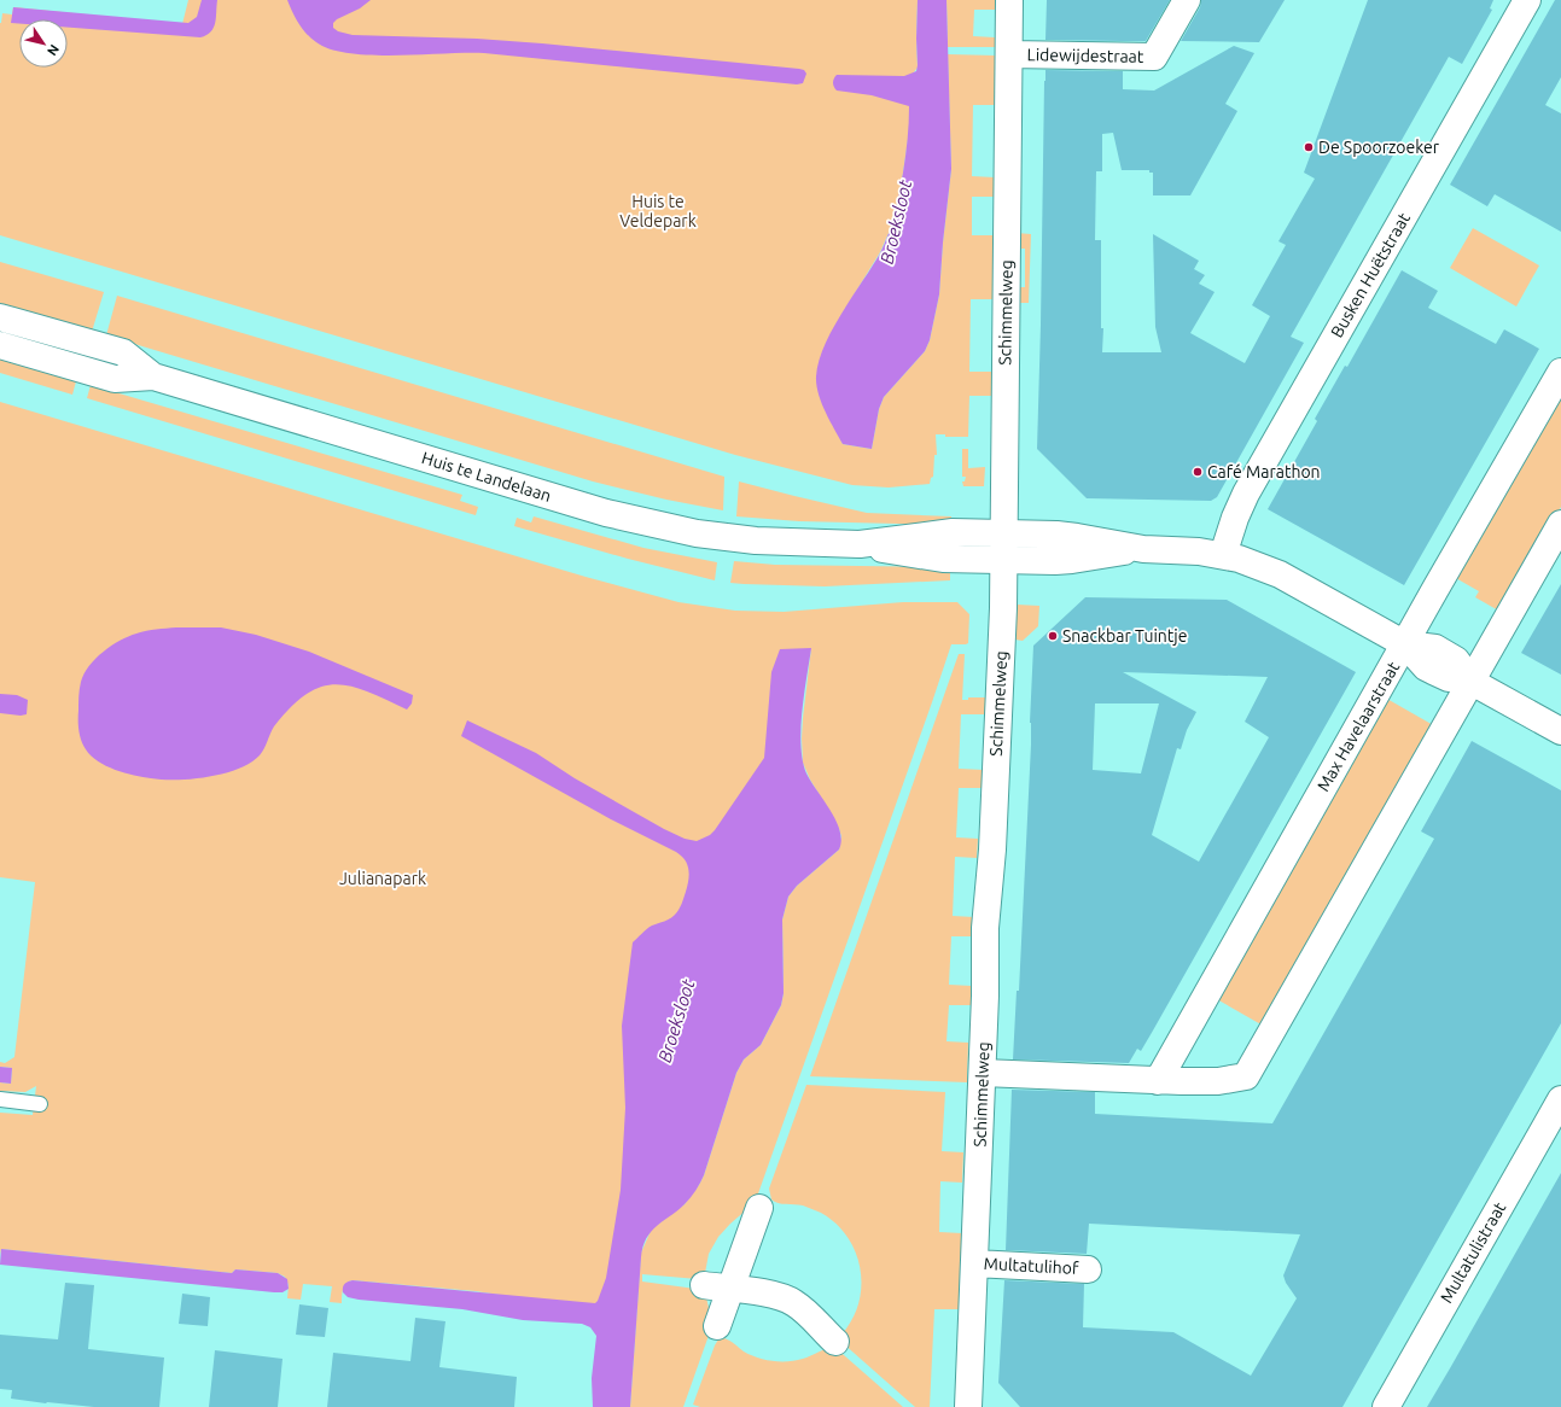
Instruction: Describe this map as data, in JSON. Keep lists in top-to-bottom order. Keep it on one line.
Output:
{"streets":{"street":["Lidewijdestraat","Busken Huëtstraat","Schimmelweg","Huis te Landelaan","Max Havelaarstraat","Multatulistraat","Multatulihof"]},"crossings":[["Lidewijdestraat","Schimmelweg"],["Schimmelweg","Multatulihof"]],"water":["Broeksloot"],"parks":["Huis te Veldepark","Julianapark"],"places":["De Spoorzoeker","Café Marathon","Snackbar Tuintje"],"north":"bottom right"}
